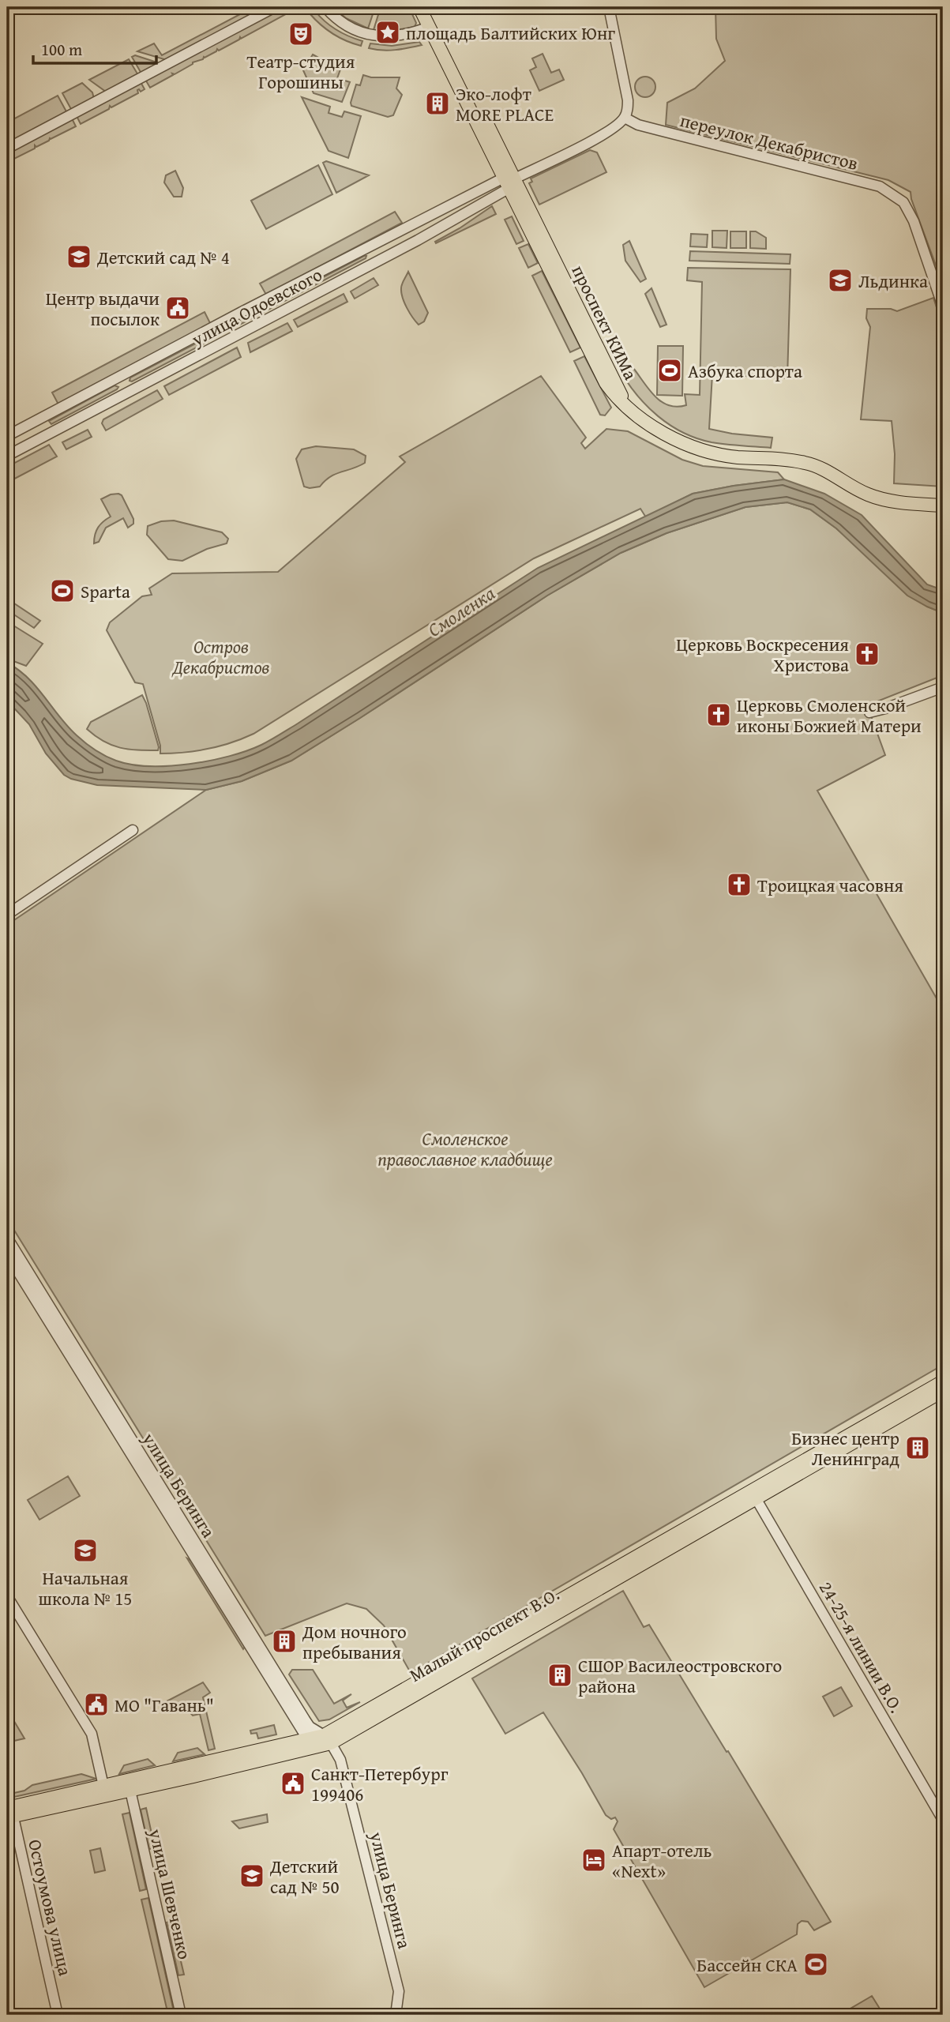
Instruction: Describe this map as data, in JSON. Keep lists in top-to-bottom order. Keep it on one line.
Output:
{"streets":{"main road":["проспект КИМа","Малый проспект В.О."],"street":["переулок Декабристов","улица Одоевского","улица Беринга","24-25-я линии В.О.","улица Шевченко","Остоумова улица"]},"crossings":[["переулок Декабристов","улица Одоевского"],["улица Одоевского","проспект КИМа"],["улица Беринга","Малый проспект В.О."],["Малый проспект В.О.","24-25-я линии В.О."],["Малый проспект В.О.","улица Шевченко"],["Малый проспект В.О.","Остоумова улица"]],"water":["Смоленка"],"parks":["Остров Декабристов","Смоленское православное кладбище"],"places":{"place":["площадь Балтийских Юнг"],"theatre":["Театр-студия Горошины"],"building":["Эко-лофт MORE PLACE","Бизнес центр Ленинград","Дом ночного пребывания","СШОР Василеостровского района"],"school or university":["Детский сад № 4","Льдинка","Начальная школа № 15","Детский сад № 50"],"public building":["Центр выдачи посылок","МО \"Гавань\"","Санкт-Петербург 199406"],"sports":["Азбука спорта","Sparta","Бассейн СКА"],"church":["Церковь Воскресения Христова","Церковь Смоленской иконы Божией Матери","Троицкая часовня"],"hotel":["Апарт-отель «Next»"]},"scale_bar":"100 m"}
